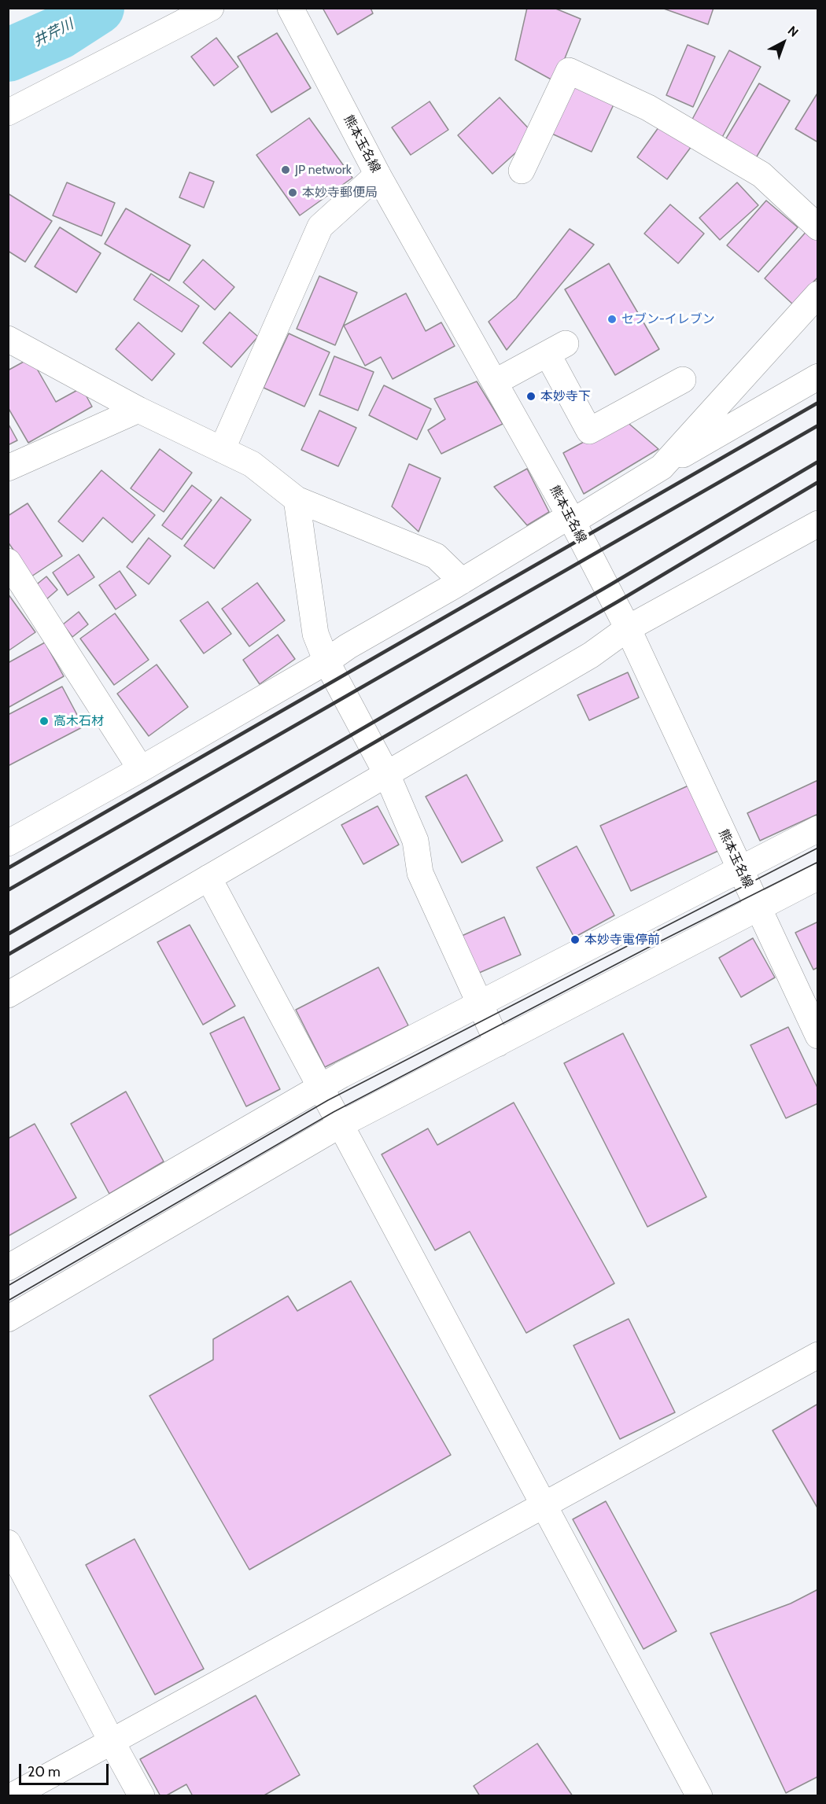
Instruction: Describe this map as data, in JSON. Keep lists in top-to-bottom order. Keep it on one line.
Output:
{"streets":{"street":["熊本玉名線"]},"water":["井芹川"],"places":["JP network","本妙寺郵便局","セブン-イレブン","本妙寺下","高木石材","本妙寺電停前"],"scale_bar":"20 m","north":"top right"}
